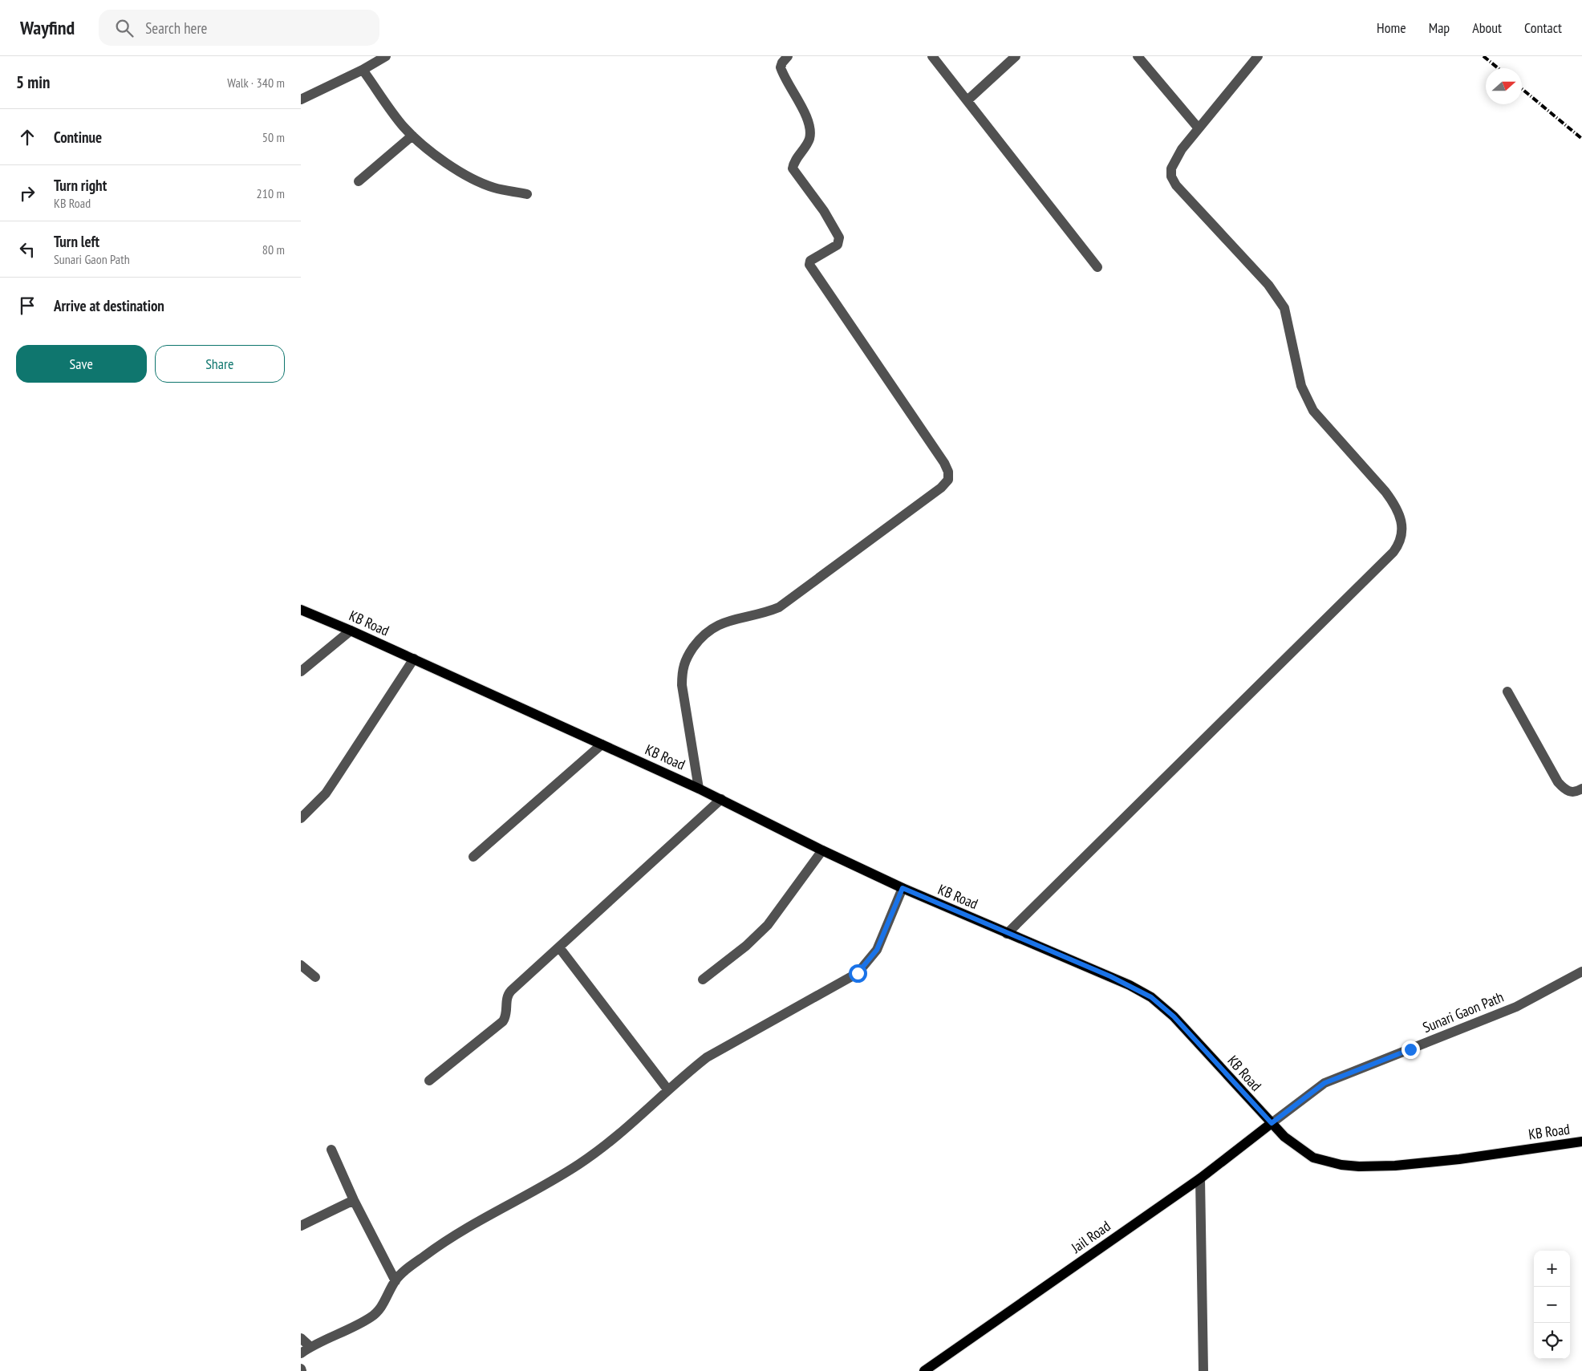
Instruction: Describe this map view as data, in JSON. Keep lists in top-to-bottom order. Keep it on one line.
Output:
{"streets":{"main road":["KB Road","Jail Road"],"street":["Sunari Gaon Path"]},"crossings":[["KB Road","Sunari Gaon Path"],["KB Road","Jail Road"],["Sunari Gaon Path","Jail Road"]],"north":"right","page":{"header":"Wayfind","search":"Search here","nav":["Home","Map","About","Contact"],"heading":["5 min","Walk · 340 m"],"list":[["Continue","50 m"],["Turn right","KB Road","210 m"],["Turn left","Sunari Gaon Path","80 m"],"Arrive at destination"],"buttons":["Save","Share"],"map_buttons":["+","−"]}}
